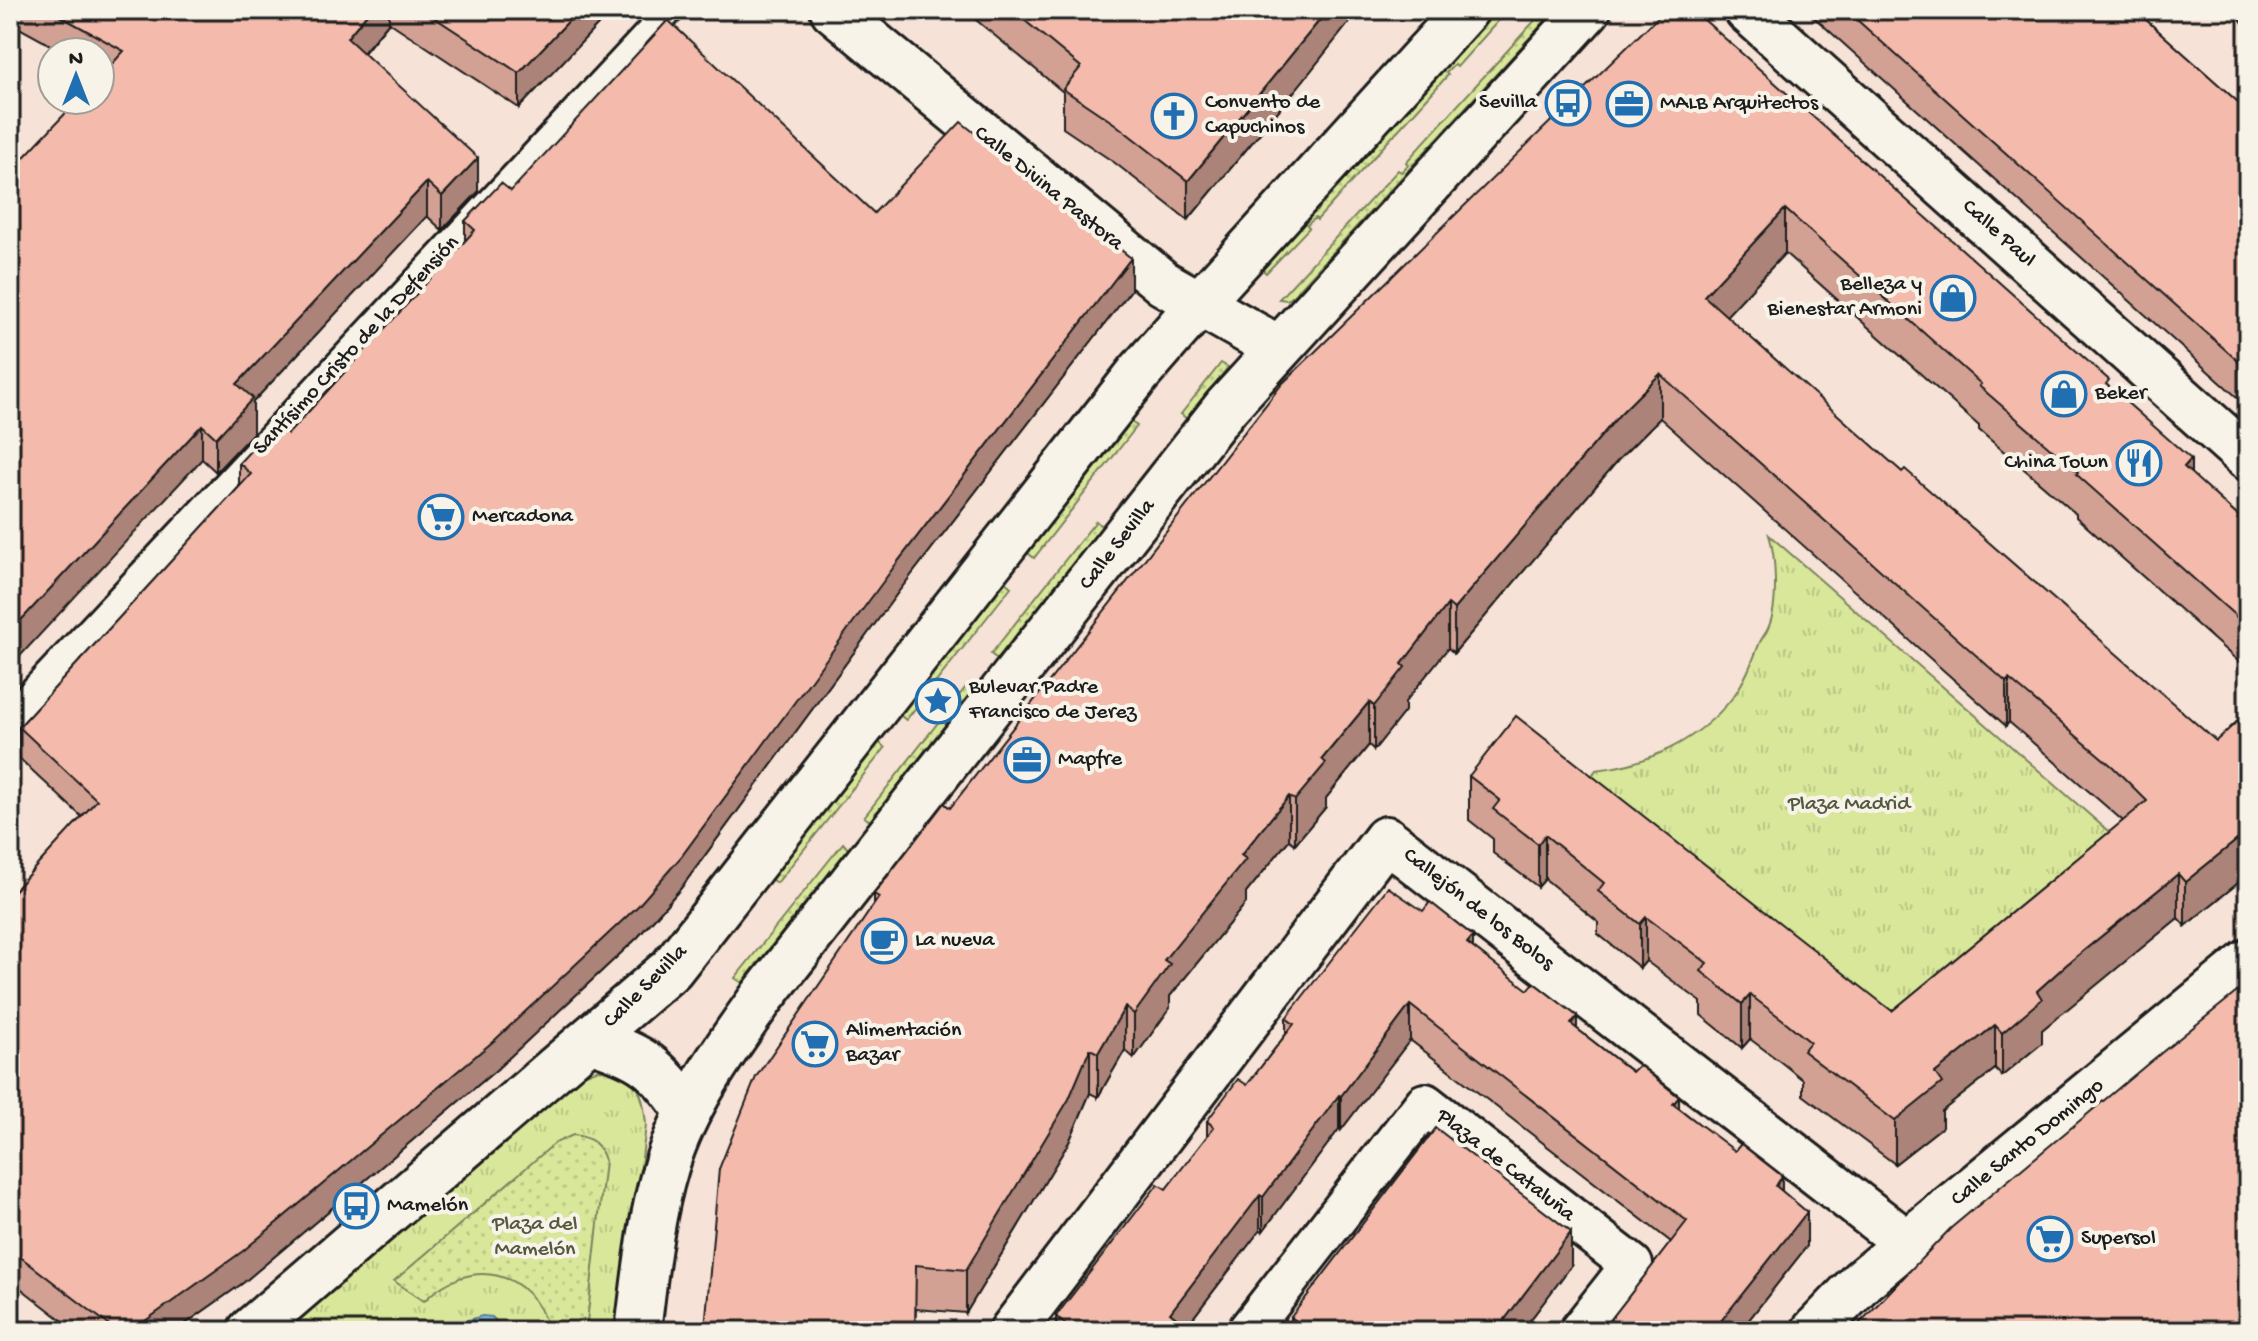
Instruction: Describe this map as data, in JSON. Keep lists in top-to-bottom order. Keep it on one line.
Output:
{"streets":{"street":["Calle Divina Pastora","Calle Paul","Calle Sevilla","Callejón de los Bolos","Calle Santo Domingo","Plaza de Cataluña"],"lane":["Santísimo Cristo de la Defensión"]},"crossings":[["Calle Divina Pastora","Calle Sevilla"],["Callejón de los Bolos","Calle Santo Domingo"]],"parks":["Plaza Madrid","Plaza del Mamelón"],"places":{"bus stop":["Sevilla","Mamelón"],"office":["MALB Arquitectos","Mapfre"],"church":["Convento de Capuchinos"],"shop":["Belleza y Bienestar Armoni","Beker"],"restaurant":["China Town"],"supermarket":["Mercadona","Alimentación Bazar","Supersol"],"place":["Bulevar Padre Francisco de Jerez"],"cafe":["La nueva"]},"north":"top"}
